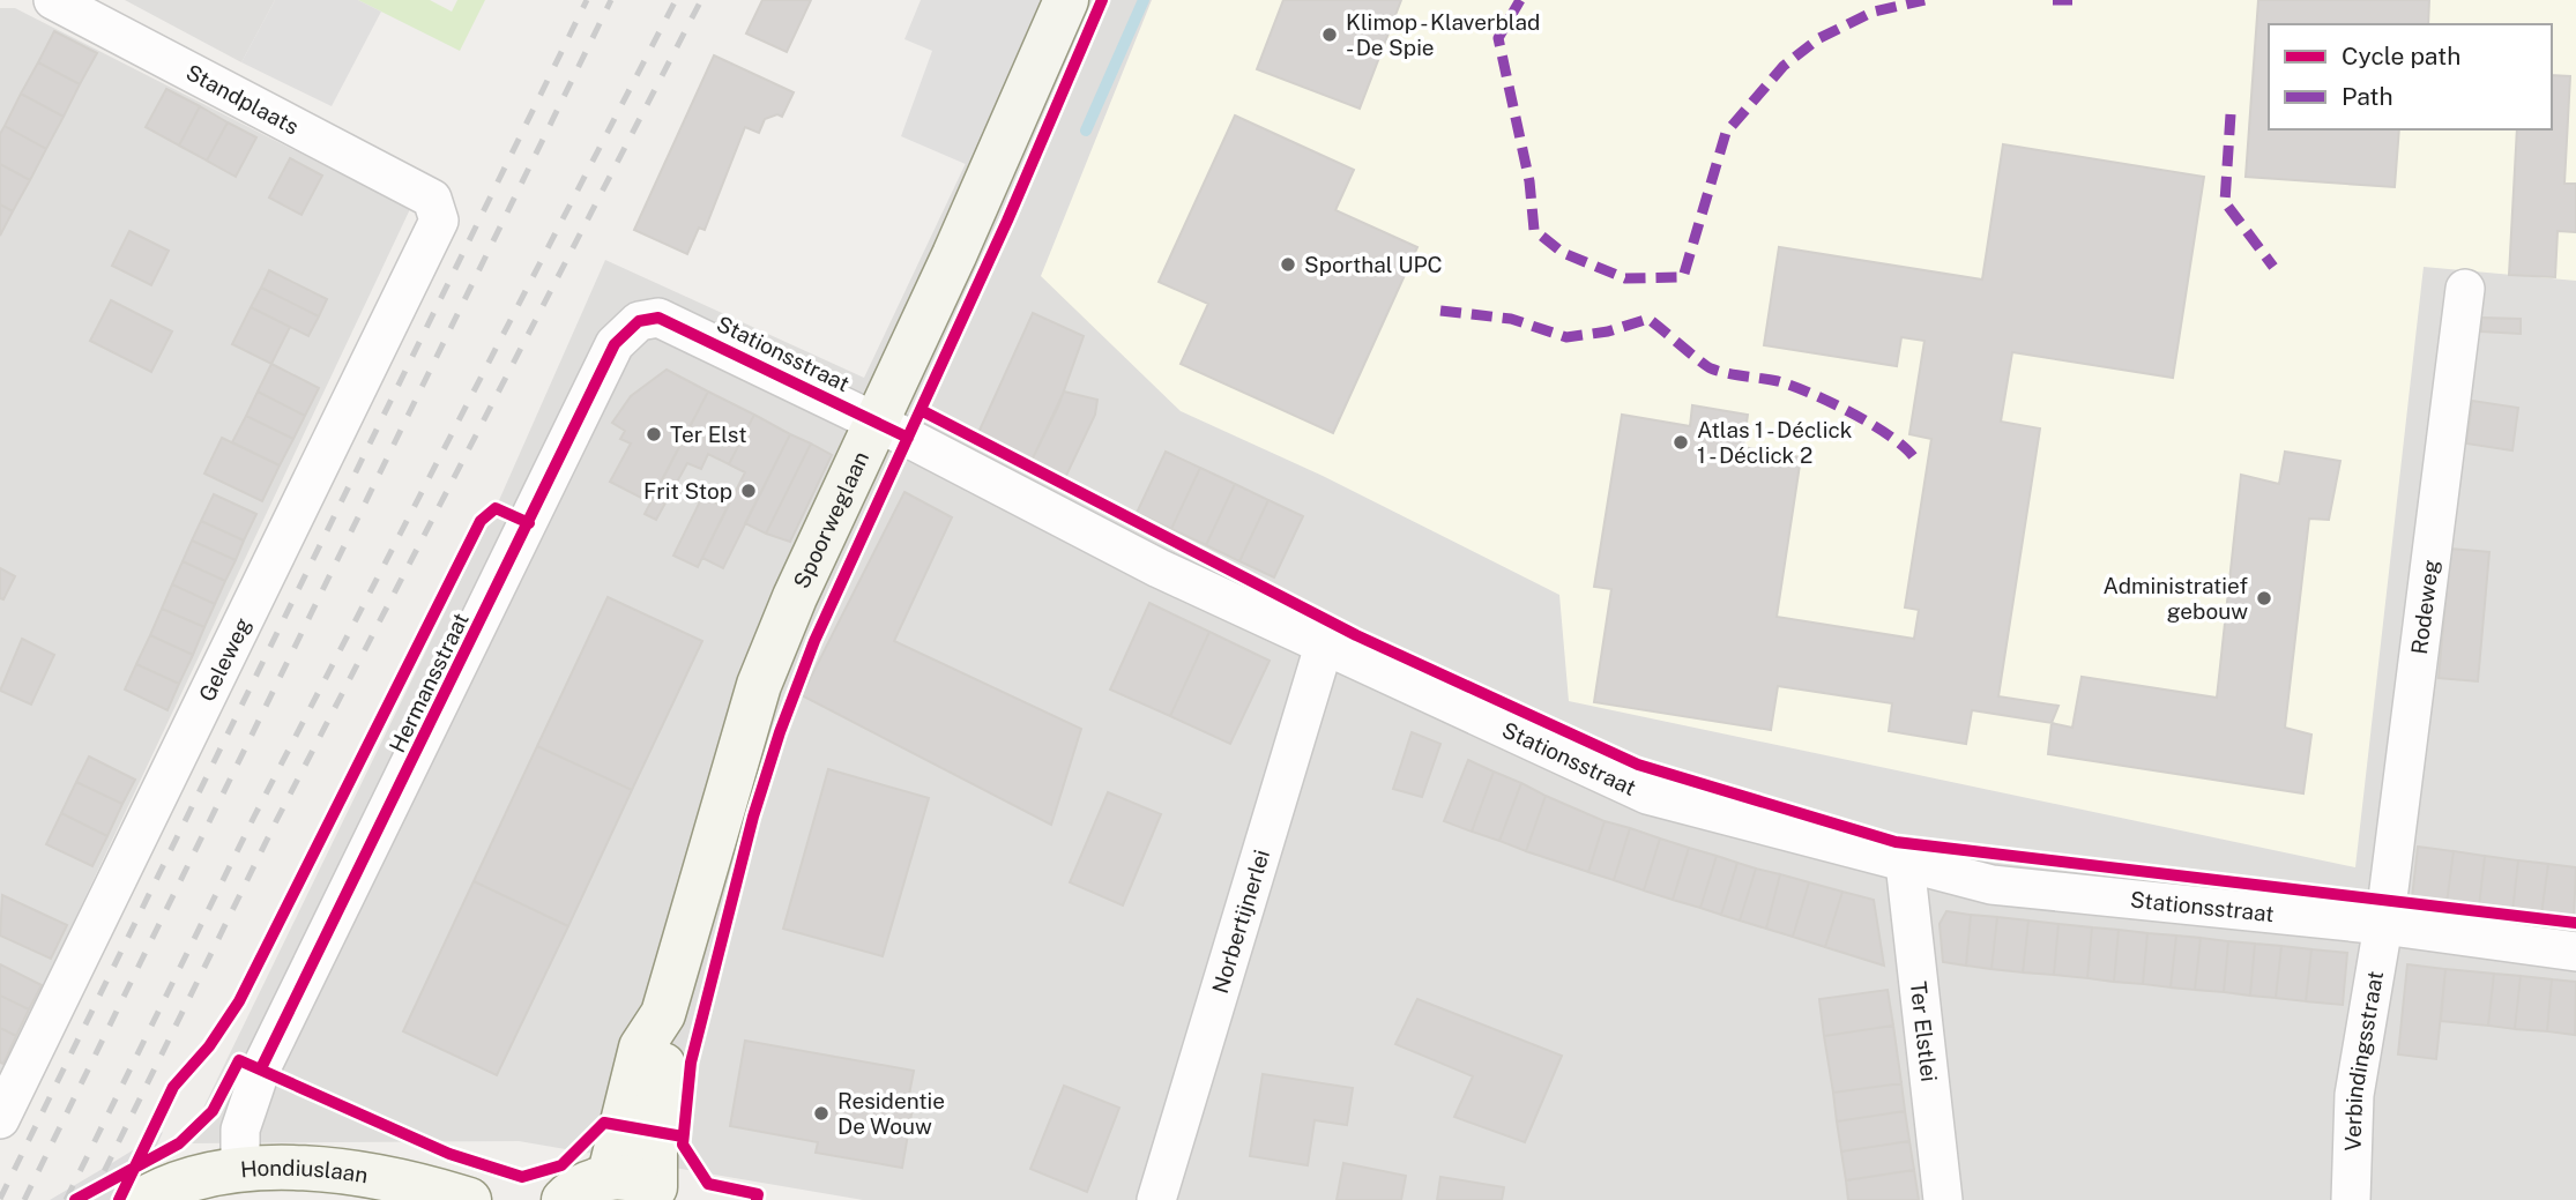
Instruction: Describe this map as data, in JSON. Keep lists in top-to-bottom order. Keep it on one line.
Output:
{"streets":{"street":["Standplaats","Stationsstraat","Spoorweglaan","Rodeweg","Geleweg","Hermansstraat","Norbertijnerlei","Ter Elstlei","Verbindingsstraat","Hondiuslaan"]},"crossings":[["Standplaats","Geleweg"],["Stationsstraat","Spoorweglaan"],["Stationsstraat","Rodeweg"],["Stationsstraat","Hermansstraat"],["Stationsstraat","Norbertijnerlei"],["Stationsstraat","Ter Elstlei"],["Stationsstraat","Verbindingsstraat"],["Rodeweg","Verbindingsstraat"],["Hermansstraat","Hondiuslaan"]],"places":["Klimop - Klaverblad - De Spie","Sporthal UPC","Ter Elst","Atlas 1 - Déclick 1 - Déclick 2","Frit Stop","Administratief gebouw","Residentie De Wouw"],"legend":["Cycle path","Path"]}
